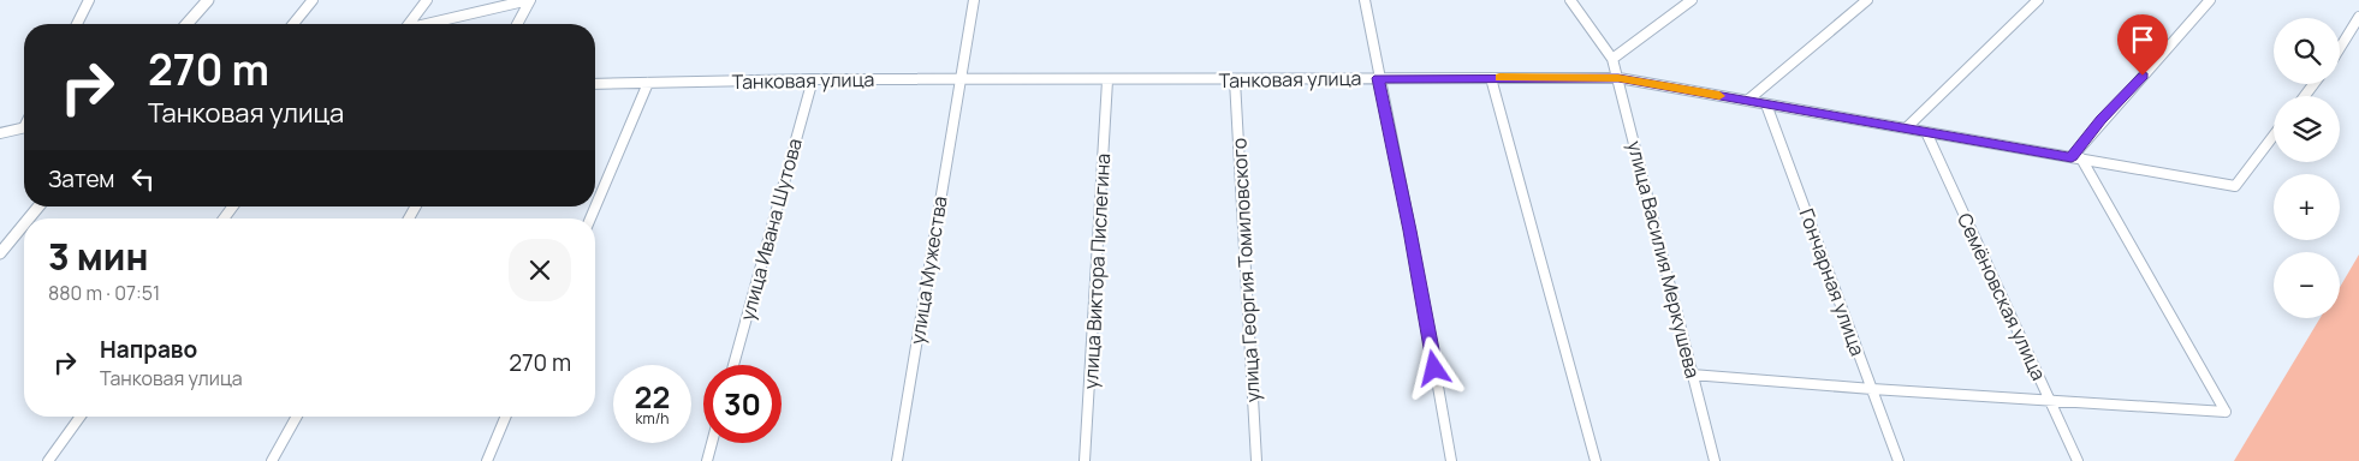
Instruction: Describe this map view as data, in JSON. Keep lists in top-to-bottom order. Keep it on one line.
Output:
{"streets":{"street":["Танковая улица","улица Ивана Шутова","улица Василия Меркушева","улица Мужества","улица Георгия Томиловского","улица Виктора Пислегина","Гончарная улица","Семёновская улица"]},"crossings":[["Танковая улица","улица Ивана Шутова"],["Танковая улица","улица Василия Меркушева"],["Танковая улица","улица Мужества"],["Танковая улица","улица Георгия Томиловского"],["Танковая улица","улица Виктора Пислегина"],["Танковая улица","Гончарная улица"],["Танковая улица","Семёновская улица"]],"page":{"map_buttons":["+","−"],"turn":["270 m","Танковая улица"],"then":"Затем","heading":["3 мин","880 m · 07:51"],"list":[{"name":"Направо","note":"Танковая улица","value":"270 m"}],"speed":"22 km/h","limit":"30"}}
